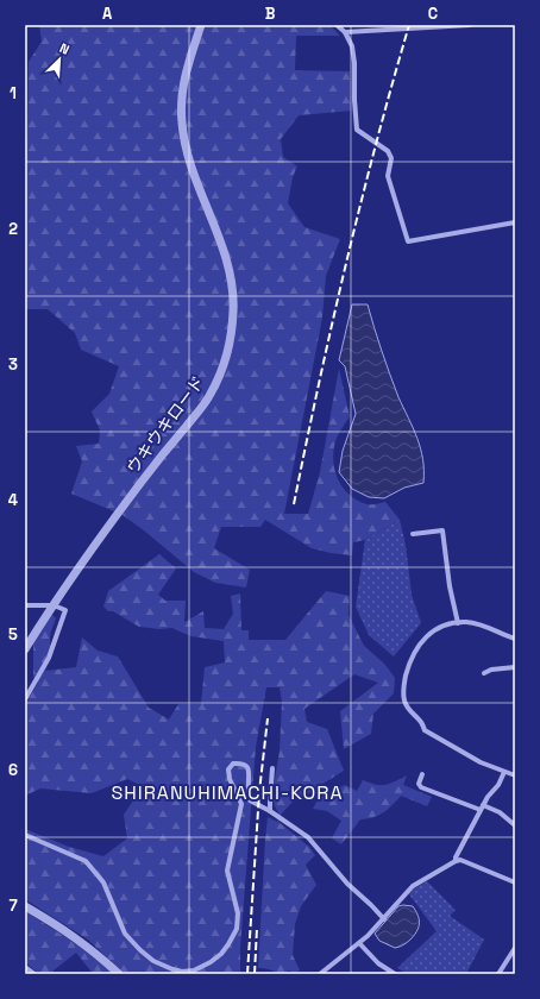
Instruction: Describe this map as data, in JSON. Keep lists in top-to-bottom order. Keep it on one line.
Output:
{"streets":{"street":["ウキウキロード"]},"districts":["SHIRANUHIMACHI-KORA"],"north":"top right","grid":{"columns":["A","B","C"],"rows":["1","2","3","4","5","6","7"]}}
